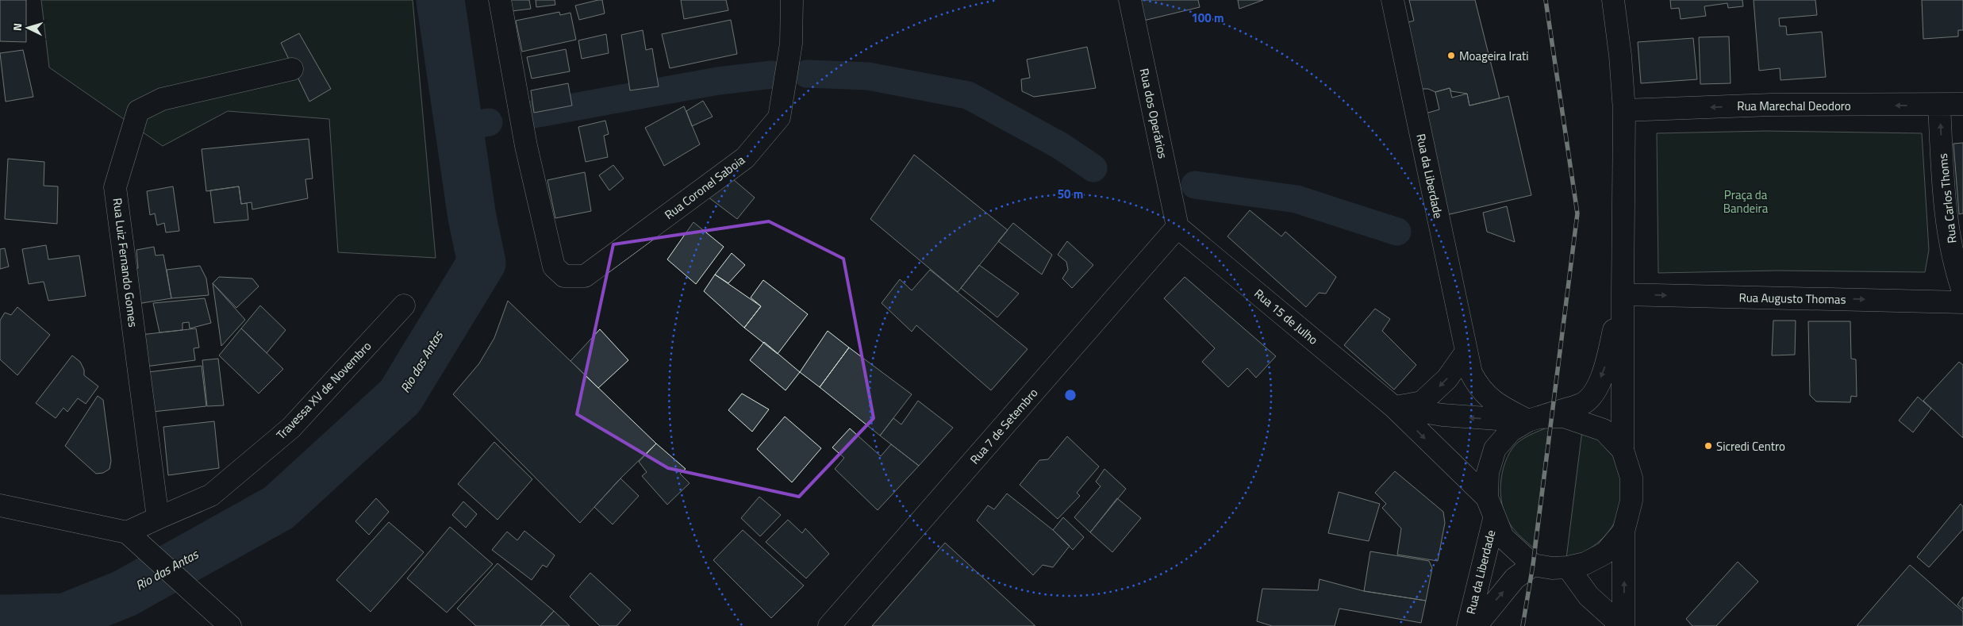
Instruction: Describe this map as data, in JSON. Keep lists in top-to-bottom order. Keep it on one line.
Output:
{"streets":{"street":["Rua Marechal Deodoro","Rua dos Operários","Rua da Liberdade","Rua Coronel Saboia","Rua Carlos Thoms","Rua Luiz Fernando Gomes","Rua Augusto Thomas","Rua 15 de Julho","Travessa XV de Novembro","Rua 7 de Setembro"]},"crossings":[["Rua Marechal Deodoro","Rua Carlos Thoms"],["Rua dos Operários","Rua 15 de Julho"],["Rua dos Operários","Rua 7 de Setembro"],["Rua Luiz Fernando Gomes","Travessa XV de Novembro"],["Rua 15 de Julho","Rua 7 de Setembro"]],"one_way":["Rua Marechal Deodoro","Rua Carlos Thoms","Rua Augusto Thomas"],"water":["Rio das Antas"],"parks":["Praça da Bandeira"],"places":["Moageira Irati","Sicredi Centro"],"north":"left","rings":["100 m","50 m"]}
